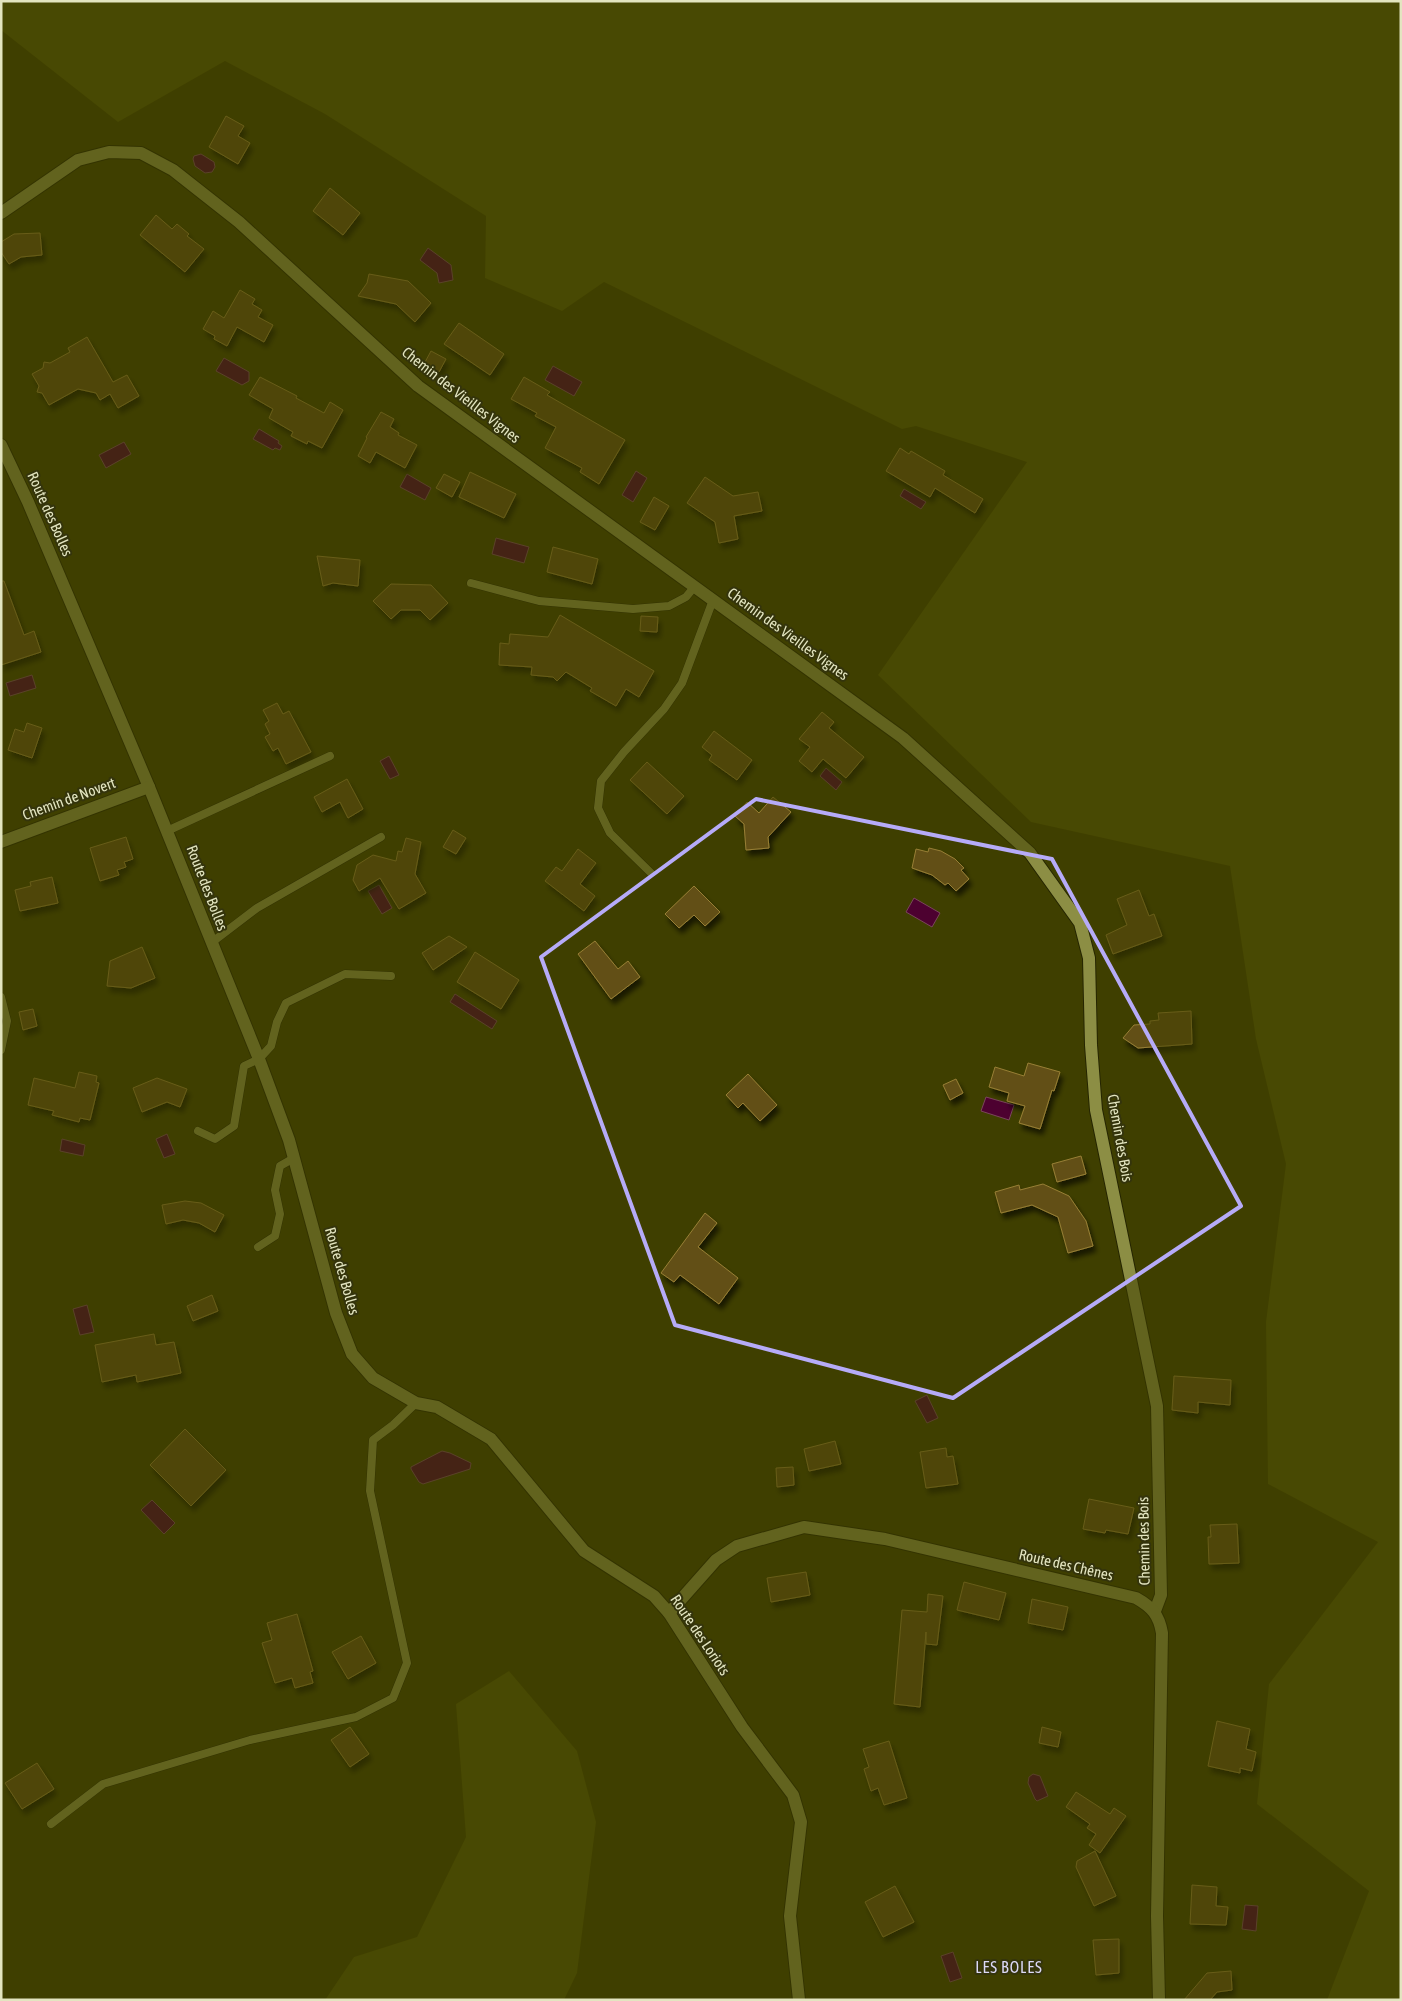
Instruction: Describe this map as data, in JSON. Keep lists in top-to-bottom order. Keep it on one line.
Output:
{"streets":{"street":["Chemin des Vieilles Vignes","Route des Bolles","Chemin de Novert","Chemin des Bois","Route des Chênes","Route des Loriots"]},"crossings":[["Chemin des Vieilles Vignes","Chemin des Bois"],["Route des Bolles","Chemin de Novert"],["Route des Bolles","Route des Loriots"],["Chemin des Bois","Route des Chênes"],["Route des Chênes","Route des Loriots"]],"districts":["LES BOLES"]}
